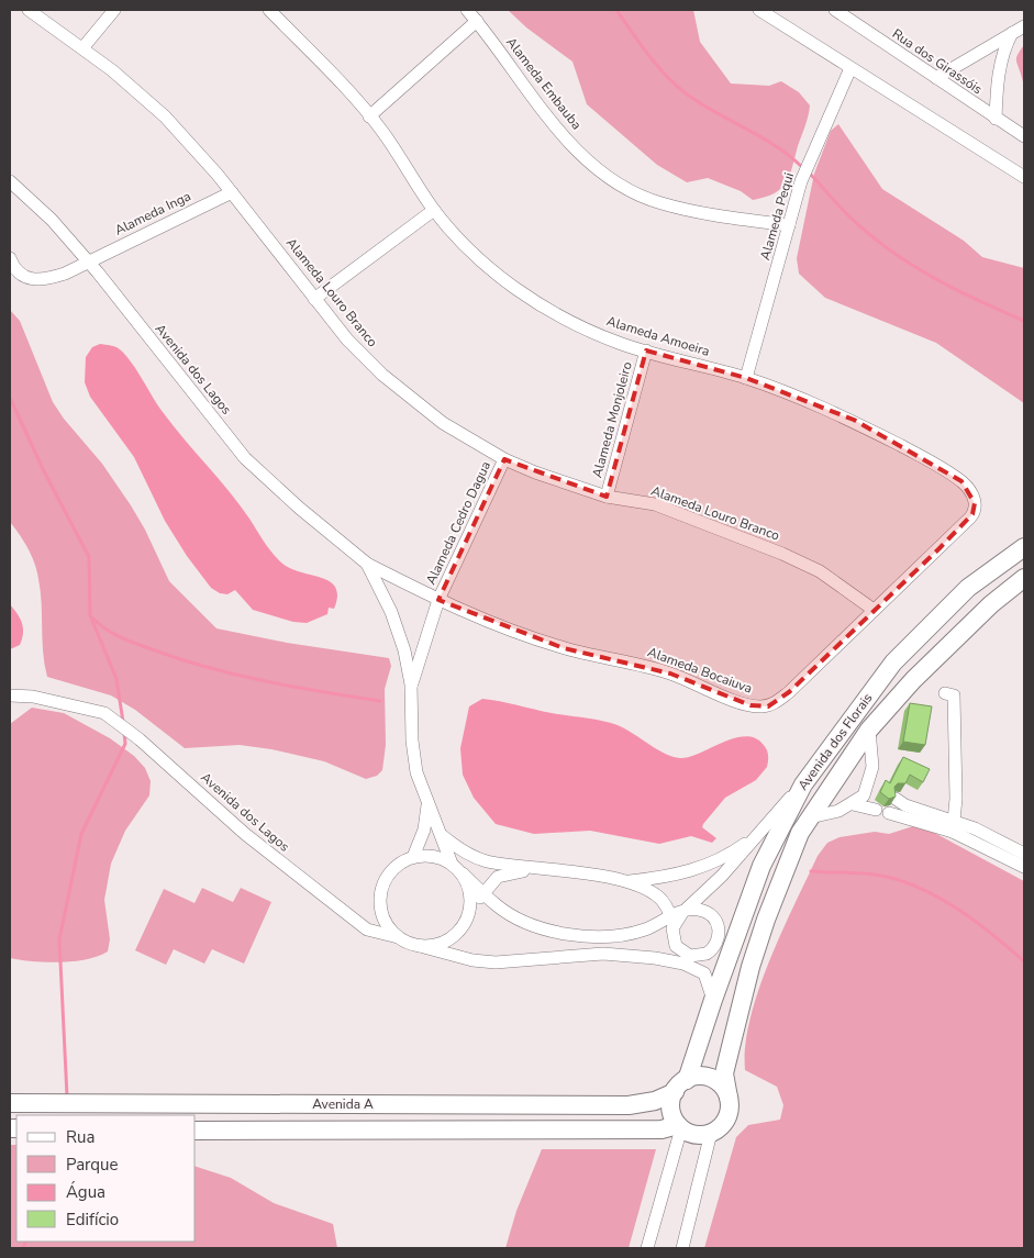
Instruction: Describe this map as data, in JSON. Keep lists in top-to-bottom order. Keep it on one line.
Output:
{"streets":{"street":["Rua dos Girassóis","Alameda Embauba","Alameda Inga","Alameda Pequi","Alameda Louro Branco","Alameda Amoeira","Avenida dos Lagos","Alameda Monjoleiro","Alameda Cedro Dagua","Alameda Bocaiuva","Avenida dos Florais","Avenida A"]},"crossings":[["Alameda Embauba","Alameda Pequi"],["Alameda Inga","Alameda Louro Branco"],["Alameda Inga","Avenida dos Lagos"],["Alameda Pequi","Alameda Amoeira"],["Alameda Louro Branco","Alameda Monjoleiro"],["Alameda Louro Branco","Alameda Cedro Dagua"],["Alameda Louro Branco","Alameda Bocaiuva"],["Alameda Amoeira","Alameda Monjoleiro"],["Alameda Amoeira","Alameda Bocaiuva"],["Avenida dos Lagos","Alameda Cedro Dagua"],["Avenida dos Lagos","Alameda Bocaiuva"],["Alameda Cedro Dagua","Alameda Bocaiuva"],["Avenida dos Florais","Avenida A"]],"legend":["Rua","Parque","Água","Edifício"]}
